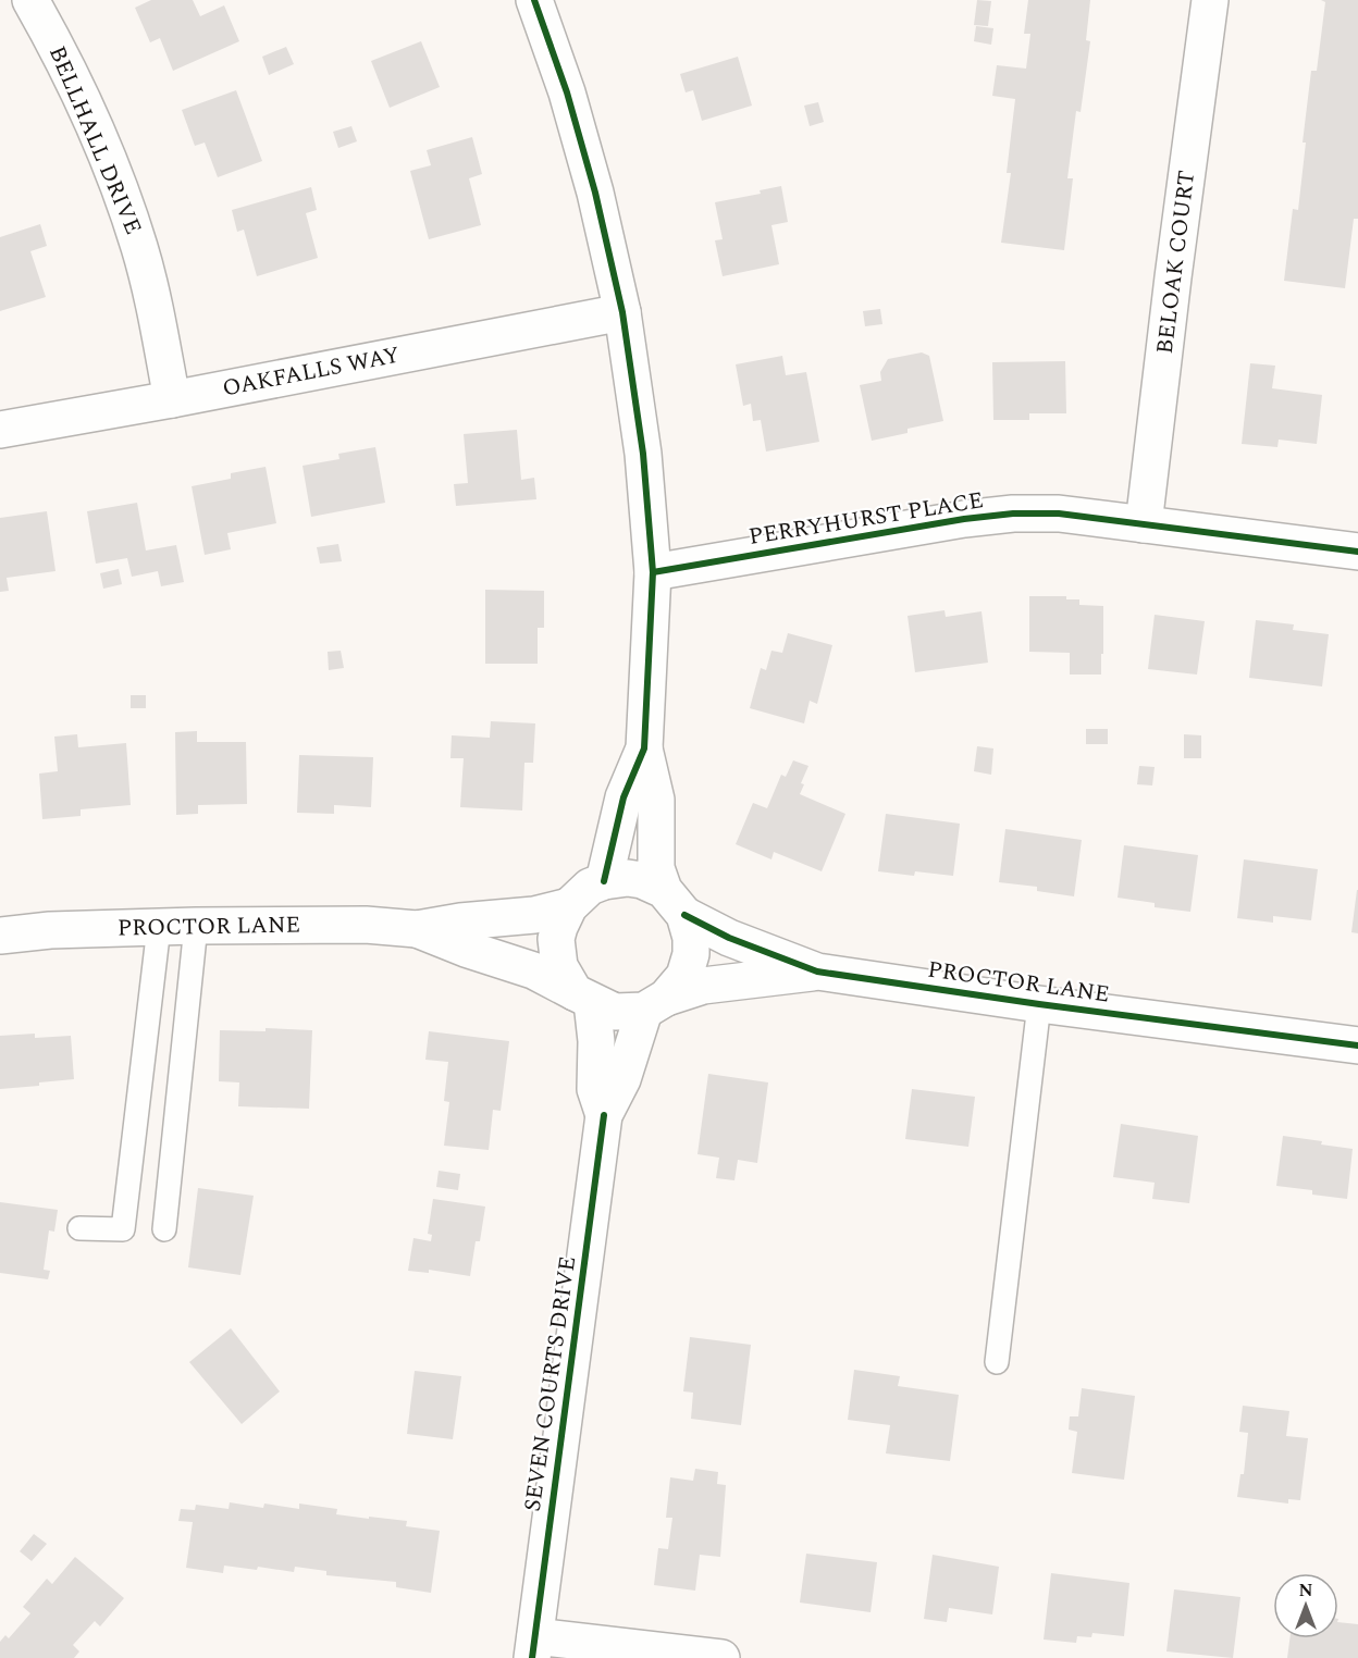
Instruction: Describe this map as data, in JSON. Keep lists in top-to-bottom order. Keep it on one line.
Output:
{"streets":{"street":["BELLHALL DRIVE","BELOAK COURT","OAKFALLS WAY","PERRYHURST PLACE","PROCTOR LANE","SEVEN COURTS DRIVE"]},"crossings":[["BELLHALL DRIVE","OAKFALLS WAY"],["BELOAK COURT","PERRYHURST PLACE"],["PROCTOR LANE","SEVEN COURTS DRIVE"]],"north":"top"}
